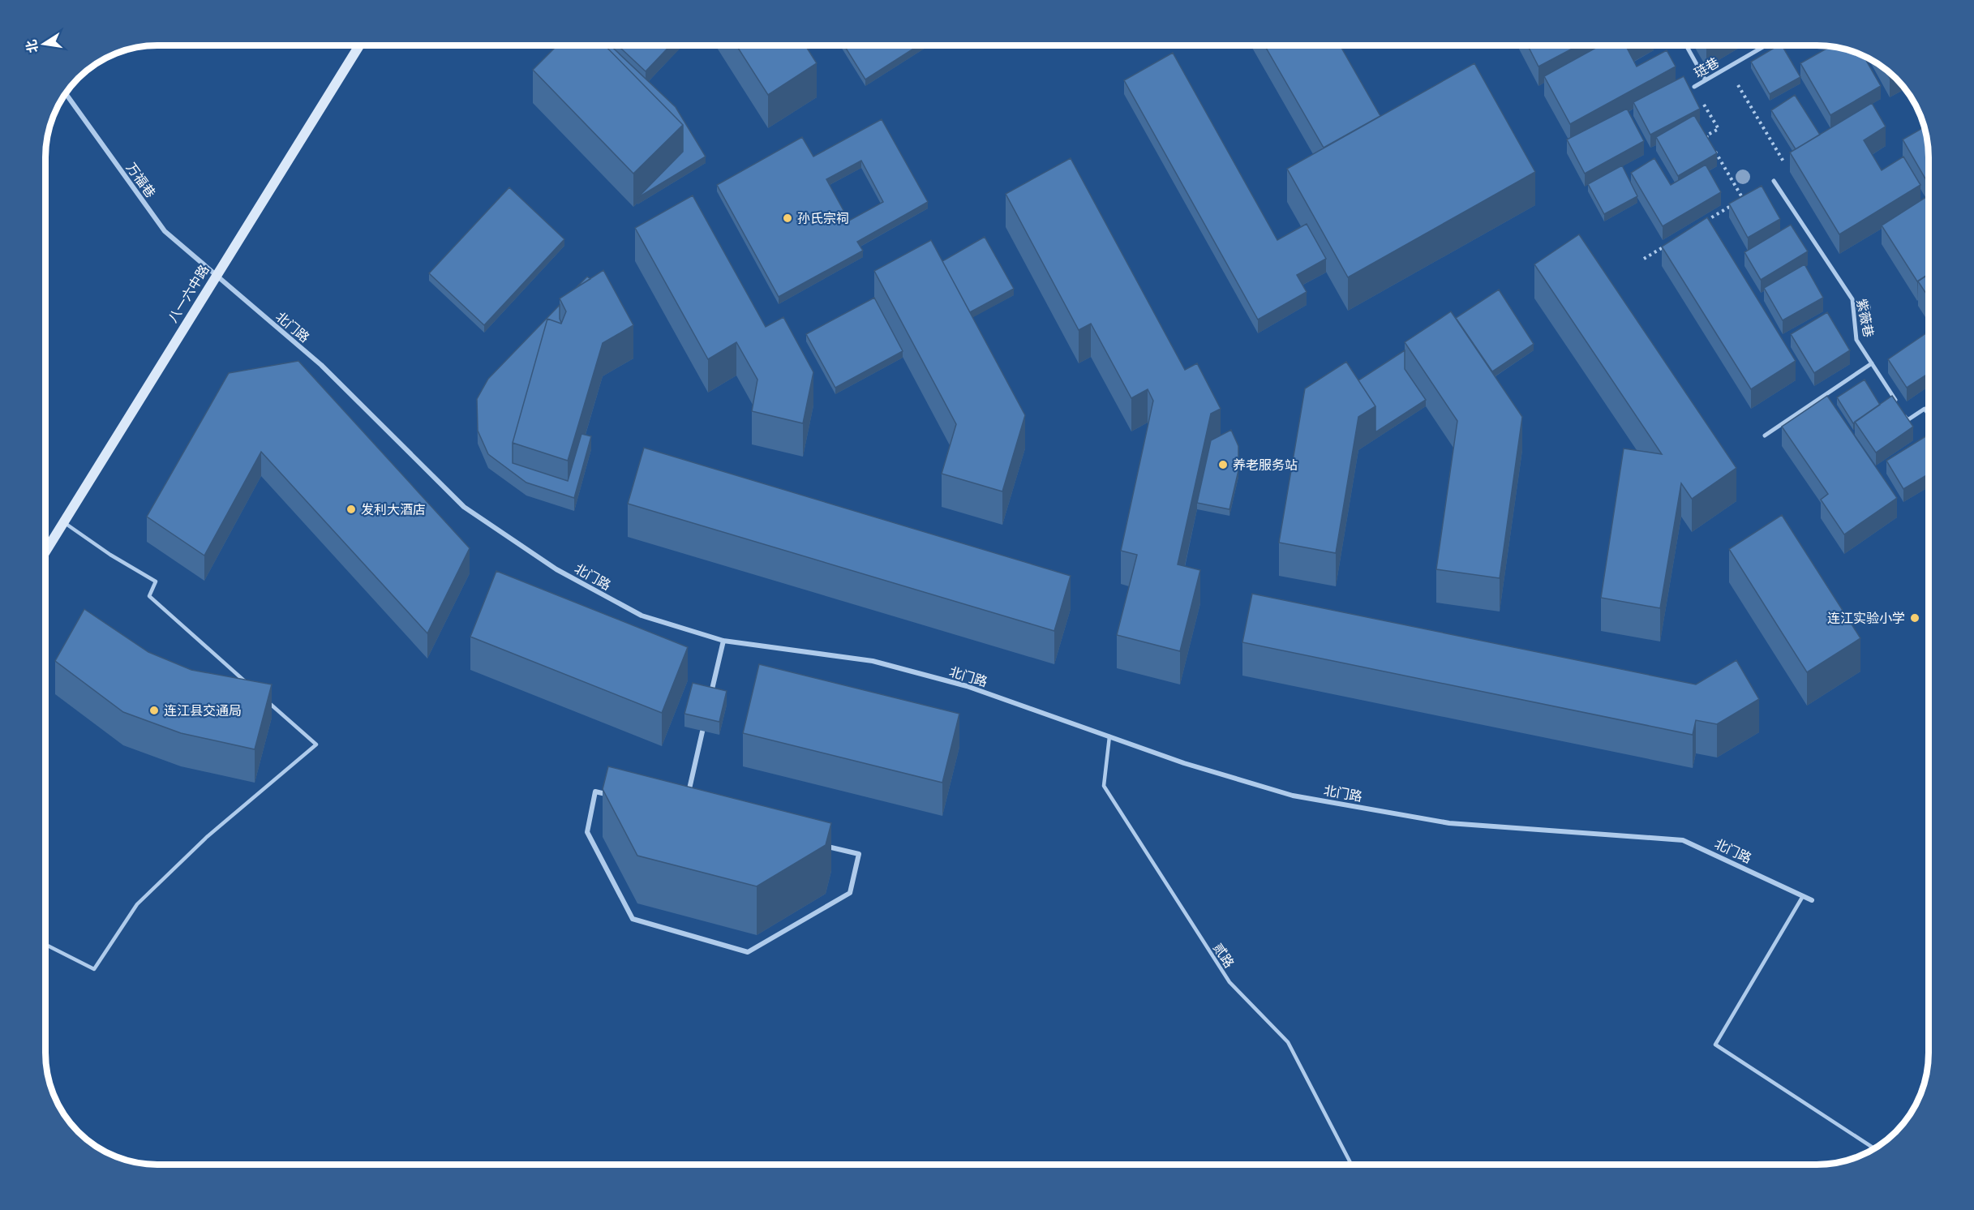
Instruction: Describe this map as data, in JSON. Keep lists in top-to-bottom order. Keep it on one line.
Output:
{"streets":{"main road":["八一六中路"],"street":["琏巷","万福巷","紫薇巷","北门路"],"lane":["贰路"]},"crossings":[["万福巷","八一六中路"],["万福巷","北门路"],["八一六中路","北门路"],["北门路","贰路"]],"places":["孙氏宗祠","养老服务站","发利大酒店","连江实验小学","连江县交通局"],"north":"left"}
